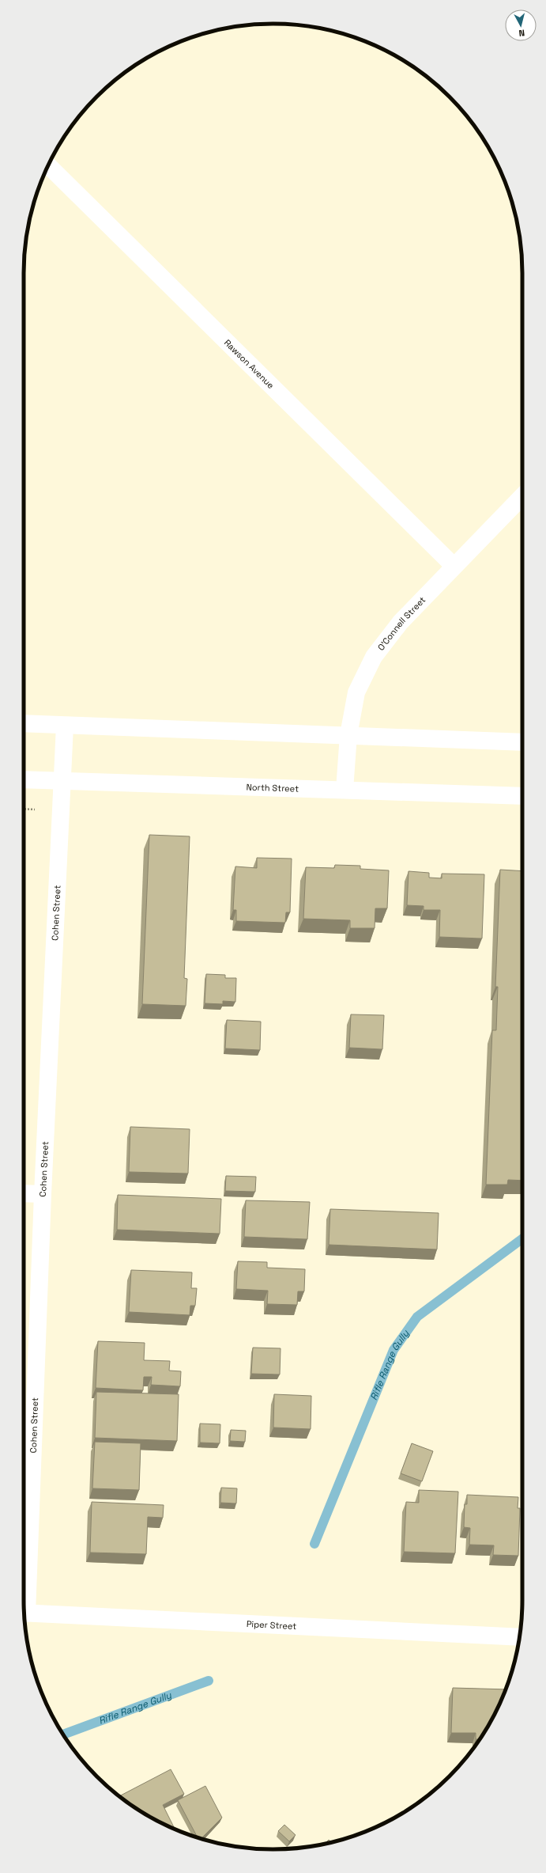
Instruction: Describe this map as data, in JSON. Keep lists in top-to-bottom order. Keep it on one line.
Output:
{"streets":{"street":["Rawson Avenue","O'Connell Street","North Street","Cohen Street","Piper Street"]},"crossings":[["Rawson Avenue","O'Connell Street"],["O'Connell Street","North Street"],["North Street","Cohen Street"]],"water":["Rifle Range Gully"],"north":"bottom"}
